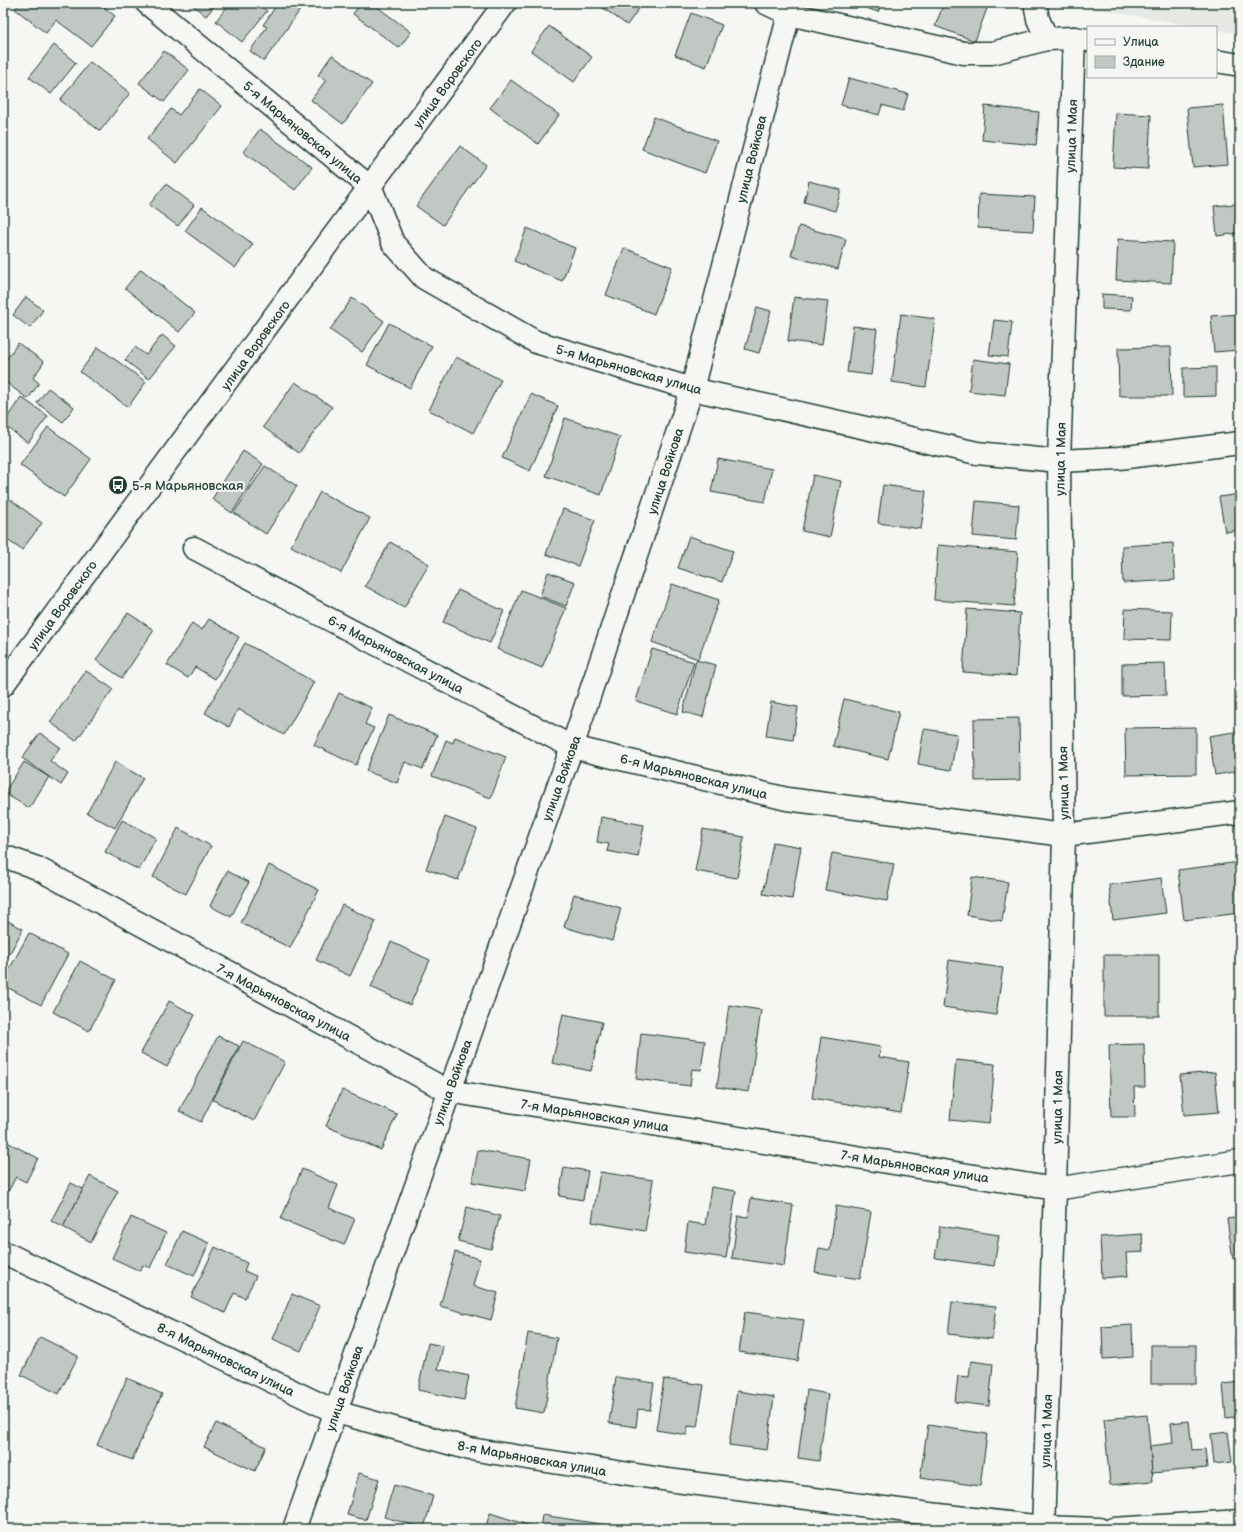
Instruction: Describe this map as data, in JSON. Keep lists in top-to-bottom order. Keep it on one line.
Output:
{"streets":{"street":["улица Воровского","5-я Марьяновская улица","улица 1 Мая","улица Войкова","6-я Марьяновская улица","7-я Марьяновская улица","8-я Марьяновская улица"]},"crossings":[["улица Воровского","5-я Марьяновская улица"],["5-я Марьяновская улица","улица 1 Мая"],["5-я Марьяновская улица","улица Войкова"],["улица 1 Мая","6-я Марьяновская улица"],["улица 1 Мая","7-я Марьяновская улица"],["улица 1 Мая","8-я Марьяновская улица"],["улица Войкова","6-я Марьяновская улица"],["улица Войкова","7-я Марьяновская улица"],["улица Войкова","8-я Марьяновская улица"]],"places":{"bus stop":["5-я Марьяновская"]},"legend":["Улица","Здание"]}
